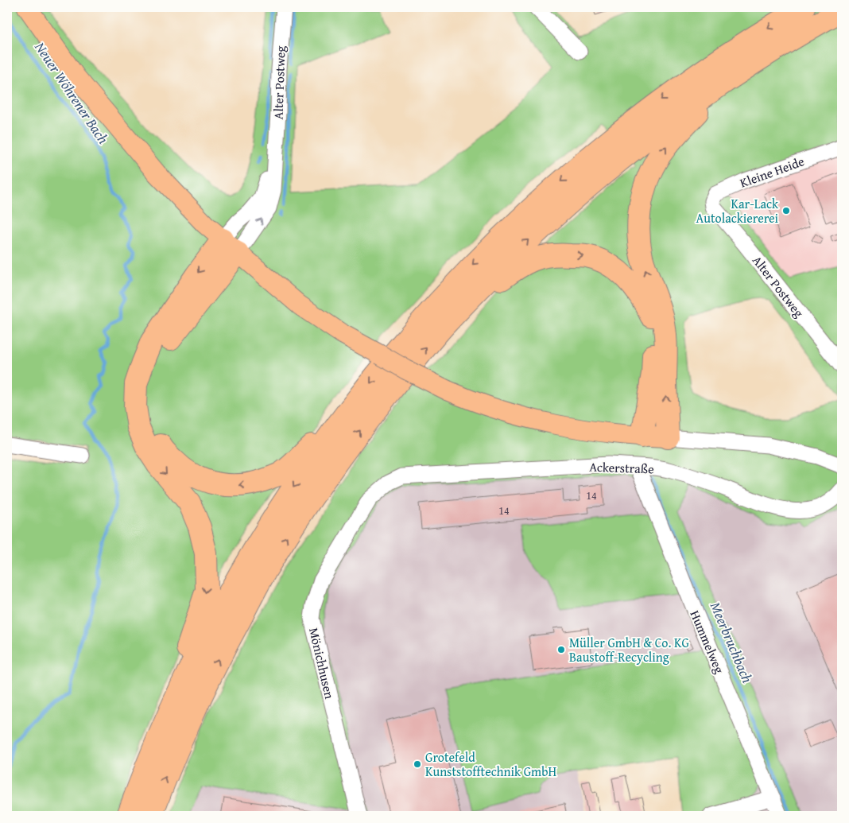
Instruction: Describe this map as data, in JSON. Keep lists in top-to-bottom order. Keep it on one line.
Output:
{"streets":{"street":["Alter Postweg","Kleine Heide","Ackerstraße","Hummelweg","Mönichhusen"]},"crossings":[["Alter Postweg","Kleine Heide"],["Ackerstraße","Hummelweg"],["Ackerstraße","Mönichhusen"]],"water":["Neuer Wöhrener Bach","Meerbruchbach"],"places":["Kar-Lack Autolackiererei","Müller GmbH & Co. KG Baustoff-Recycling","Grotefeld Kunststofftechnik GmbH"],"house_numbers":["14","14"]}
